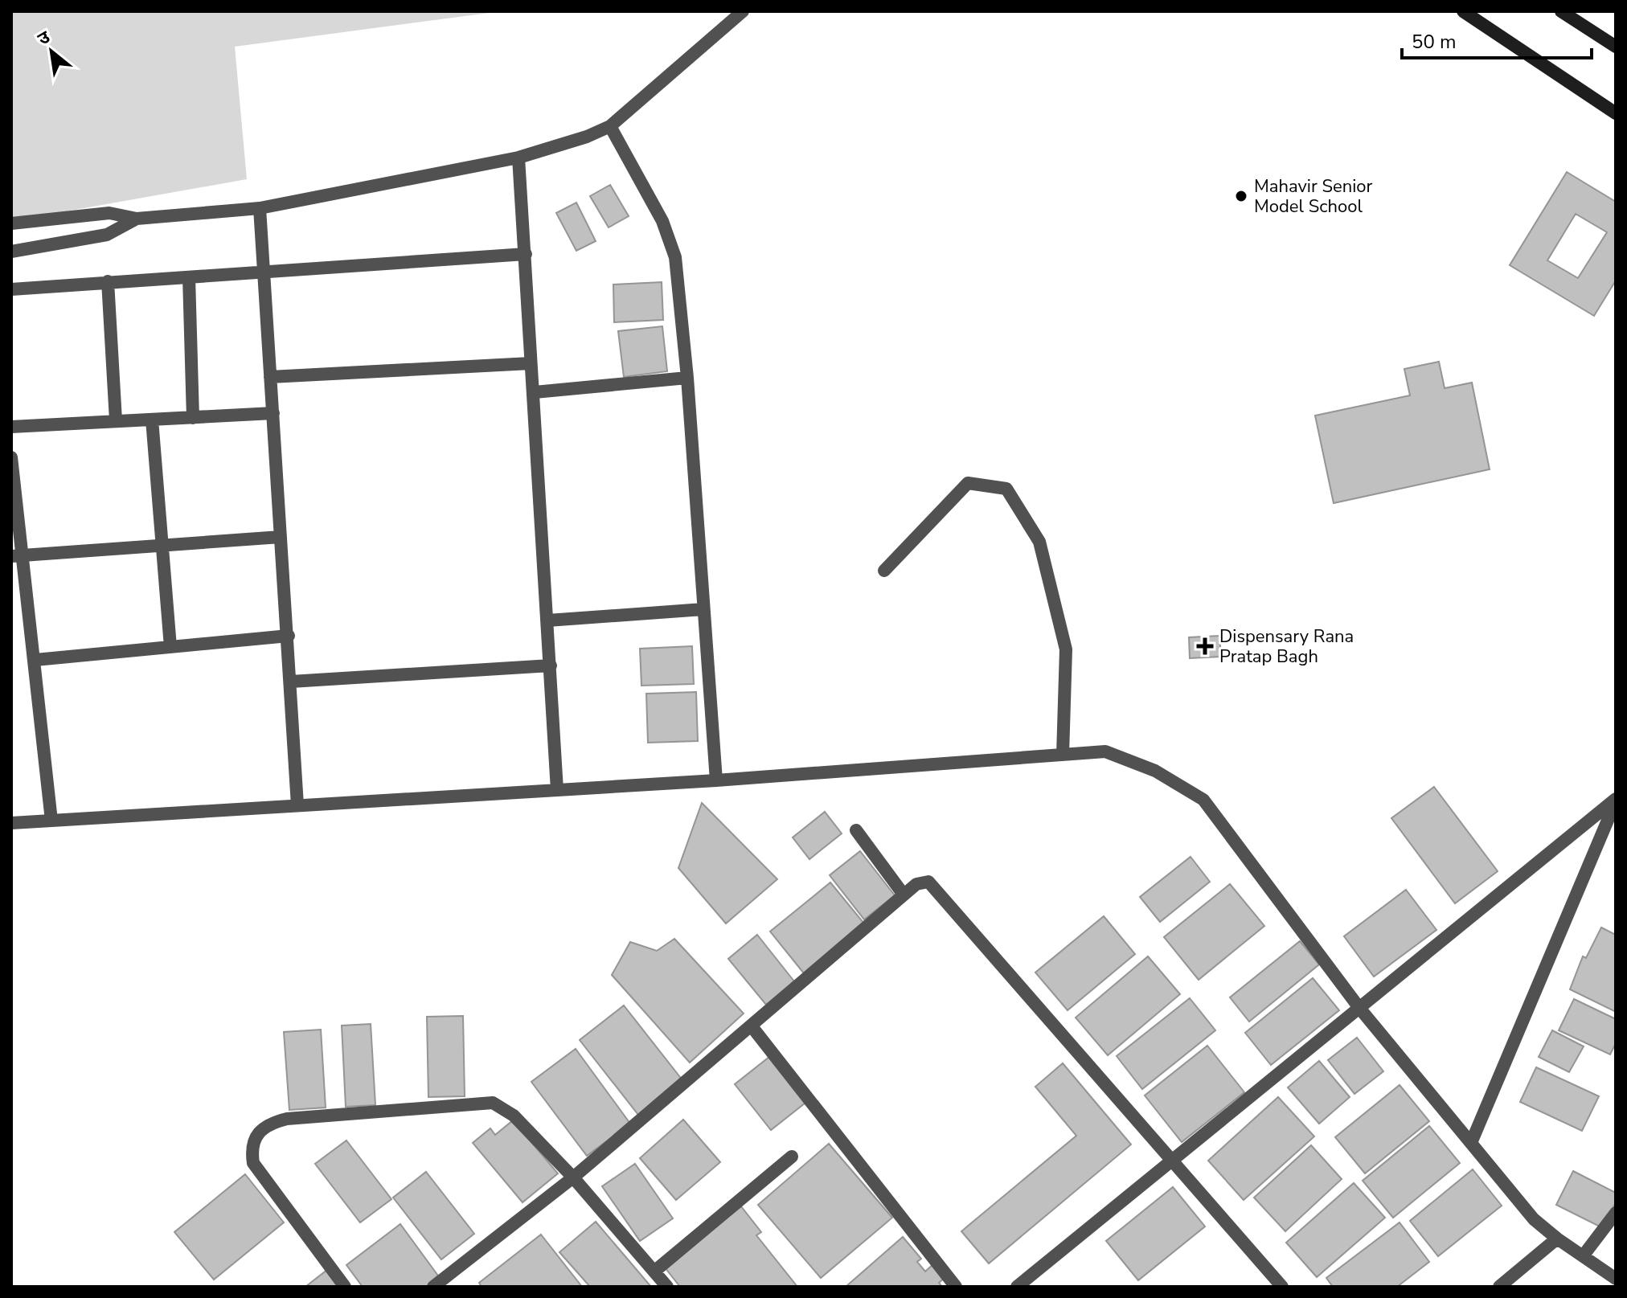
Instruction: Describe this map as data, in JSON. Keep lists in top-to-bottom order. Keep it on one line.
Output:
{"places":{"other":["Mahavir Senior Model School"],"health":["Dispensary Rana Pratap Bagh"]},"scale_bar":"50 m","north":"top left"}
